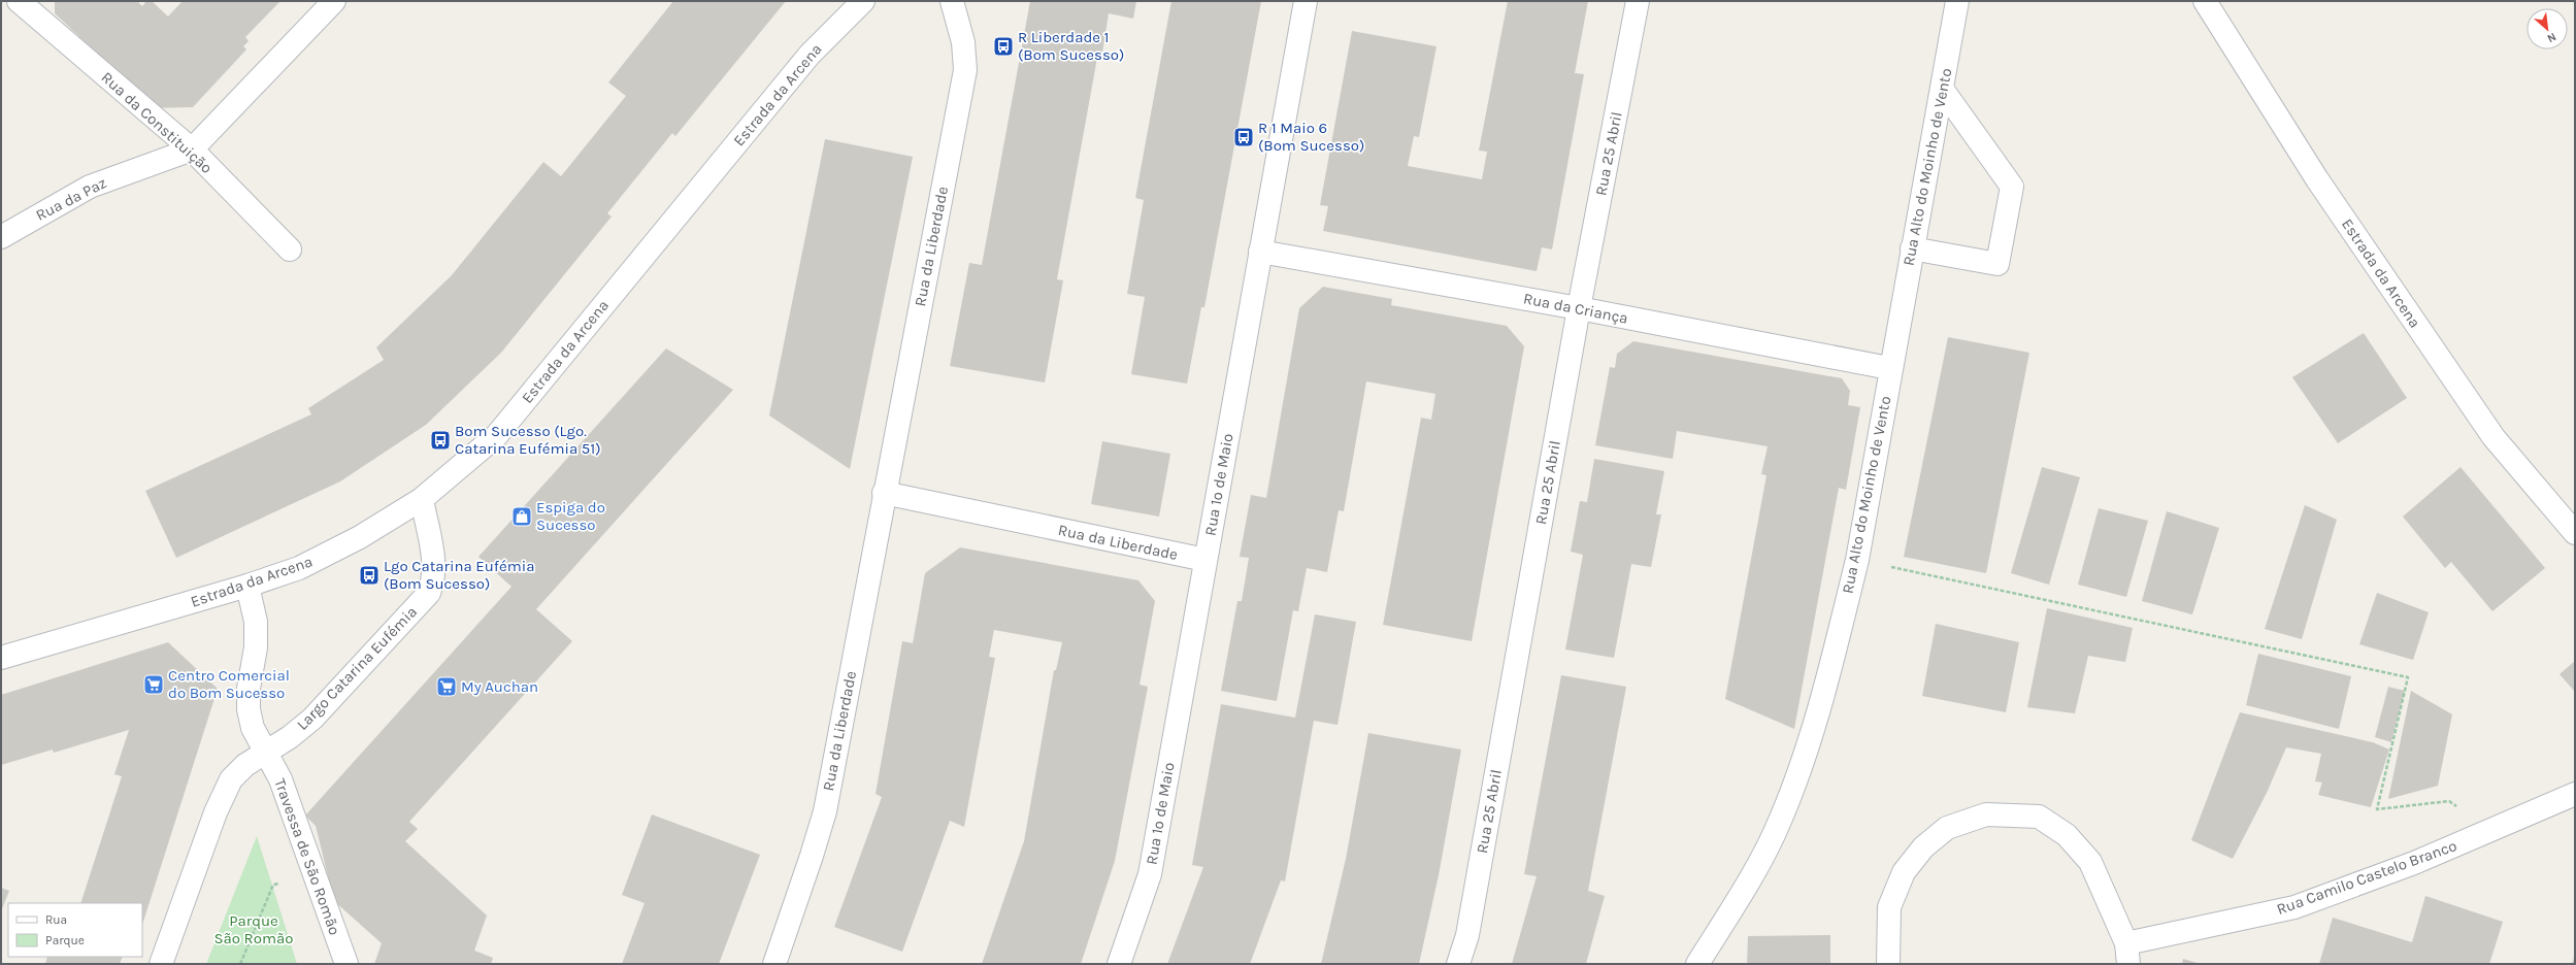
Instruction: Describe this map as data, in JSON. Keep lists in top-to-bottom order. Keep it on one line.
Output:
{"streets":{"street":["Estrada da Arcena","Rua da Constituição","Rua 25 Abril","Rua Alto do Moinho de Vento","Rua da Paz","Rua da Liberdade","Rua da Criança","Rua 1º de Maio","Largo Catarina Eufémia","Travessa de São Romão","Rua Camilo Castelo Branco"]},"crossings":[["Estrada da Arcena","Largo Catarina Eufémia"],["Estrada da Arcena","Travessa de São Romão"],["Rua da Constituição","Rua da Paz"],["Rua 25 Abril","Rua da Criança"],["Rua Alto do Moinho de Vento","Rua da Criança"],["Rua da Liberdade","Rua 1º de Maio"],["Rua da Criança","Rua 1º de Maio"],["Largo Catarina Eufémia","Travessa de São Romão"]],"parks":["Parque São Romão"],"places":{"bus stop":["R Liberdade 1 (Bom Sucesso)","R 1 Maio 6 (Bom Sucesso)","Bom Sucesso (Lgo. Catarina Eufémia 51)","Lgo Catarina Eufémia (Bom Sucesso)"],"shop":["Espiga do Sucesso"],"supermarket":["Centro Comercial do Bom Sucesso","My Auchan"]},"legend":["Rua","Parque"],"north":"bottom right"}
